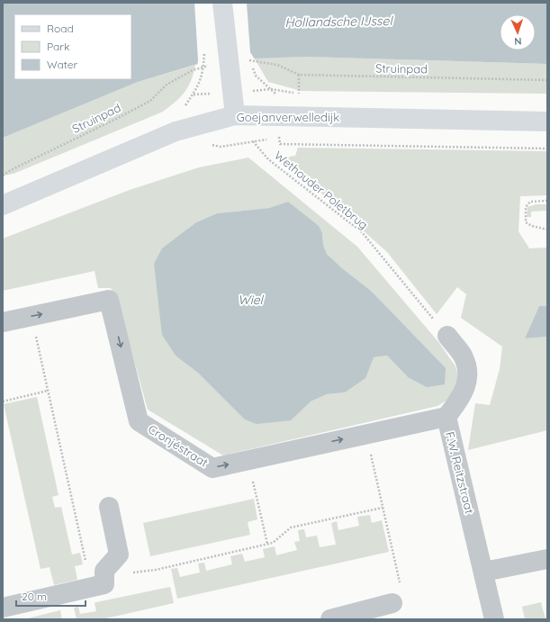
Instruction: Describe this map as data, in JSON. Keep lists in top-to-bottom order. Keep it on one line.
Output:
{"streets":{"main road":["Goejanverwelledijk"],"street":["Cronjéstraat","F.W. Reitzstraat"],"path":["Struinpad","Wethouder Poletbrug"]},"crossings":[["Goejanverwelledijk","Wethouder Poletbrug"],["Wethouder Poletbrug","F.W. Reitzstraat"],["Cronjéstraat","F.W. Reitzstraat"]],"water":["Hollandsche IJssel","Wiel"],"legend":["Road","Park","Water"],"scale_bar":"20 m","north":"bottom"}
